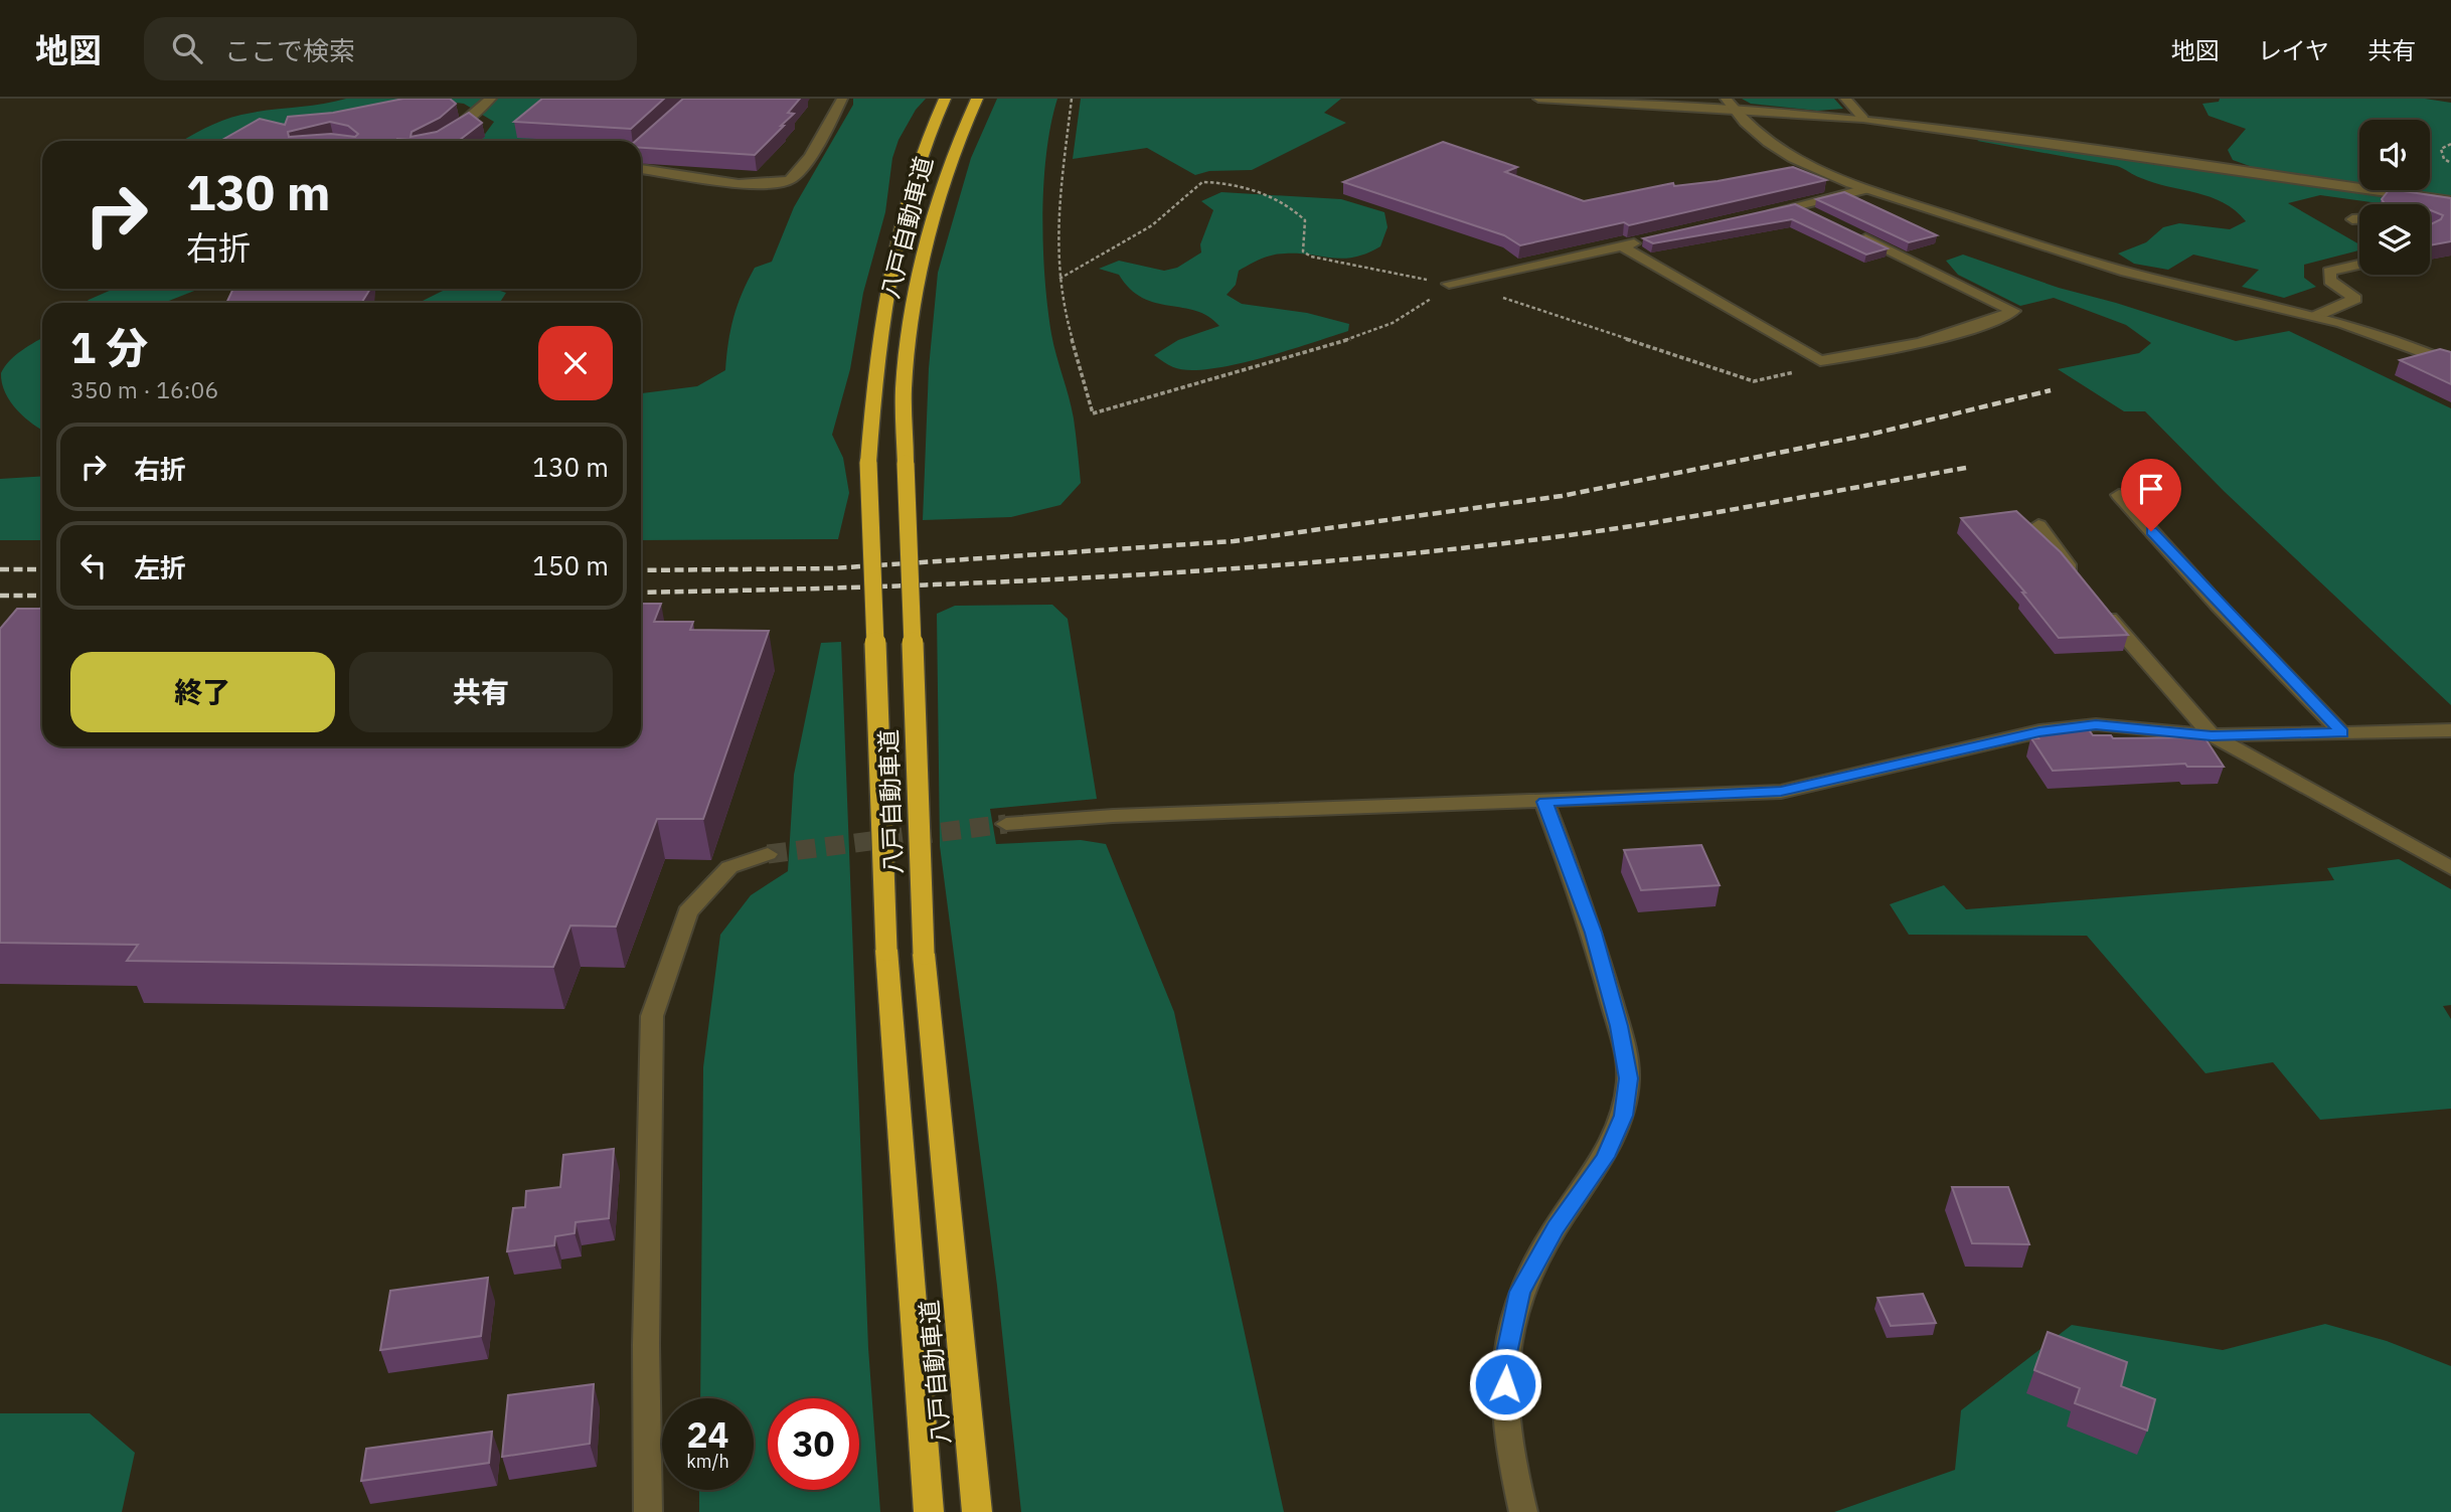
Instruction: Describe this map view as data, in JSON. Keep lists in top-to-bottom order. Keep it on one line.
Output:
{"streets":{"highway":["八戸自動車道"]},"page":{"header":"地図","search":"ここで検索","nav":["地図","レイヤ","共有"],"turn":["130 m","右折"],"heading":["1 分","350 m · 16:06"],"list":[{"name":"右折","value":"130 m"},{"name":"左折","value":"150 m"}],"buttons":["終了","共有"],"speed":"24 km/h","limit":"30"}}
